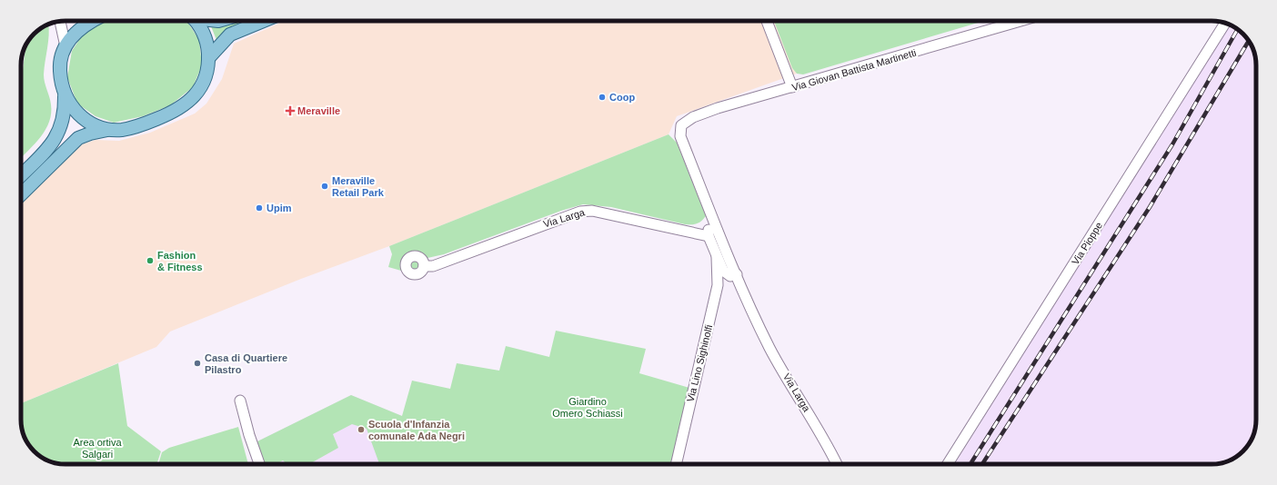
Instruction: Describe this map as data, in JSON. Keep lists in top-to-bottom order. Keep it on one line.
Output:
{"streets":{"street":["Via Giovan Battista Martinetti","Via Larga","Via Pioppe","Via Lino Sighinolfi"]},"crossings":[["Via Giovan Battista Martinetti","Via Larga"]],"parks":["Giardino Omero Schiassi","Area ortiva Salgari"],"places":{"other":["Coop","Meraville Retail Park","Upim","Fashion & Fitness","Casa di Quartiere Pilastro","Scuola d'Infanzia comunale Ada Negri"],"health":["Meraville"]}}
